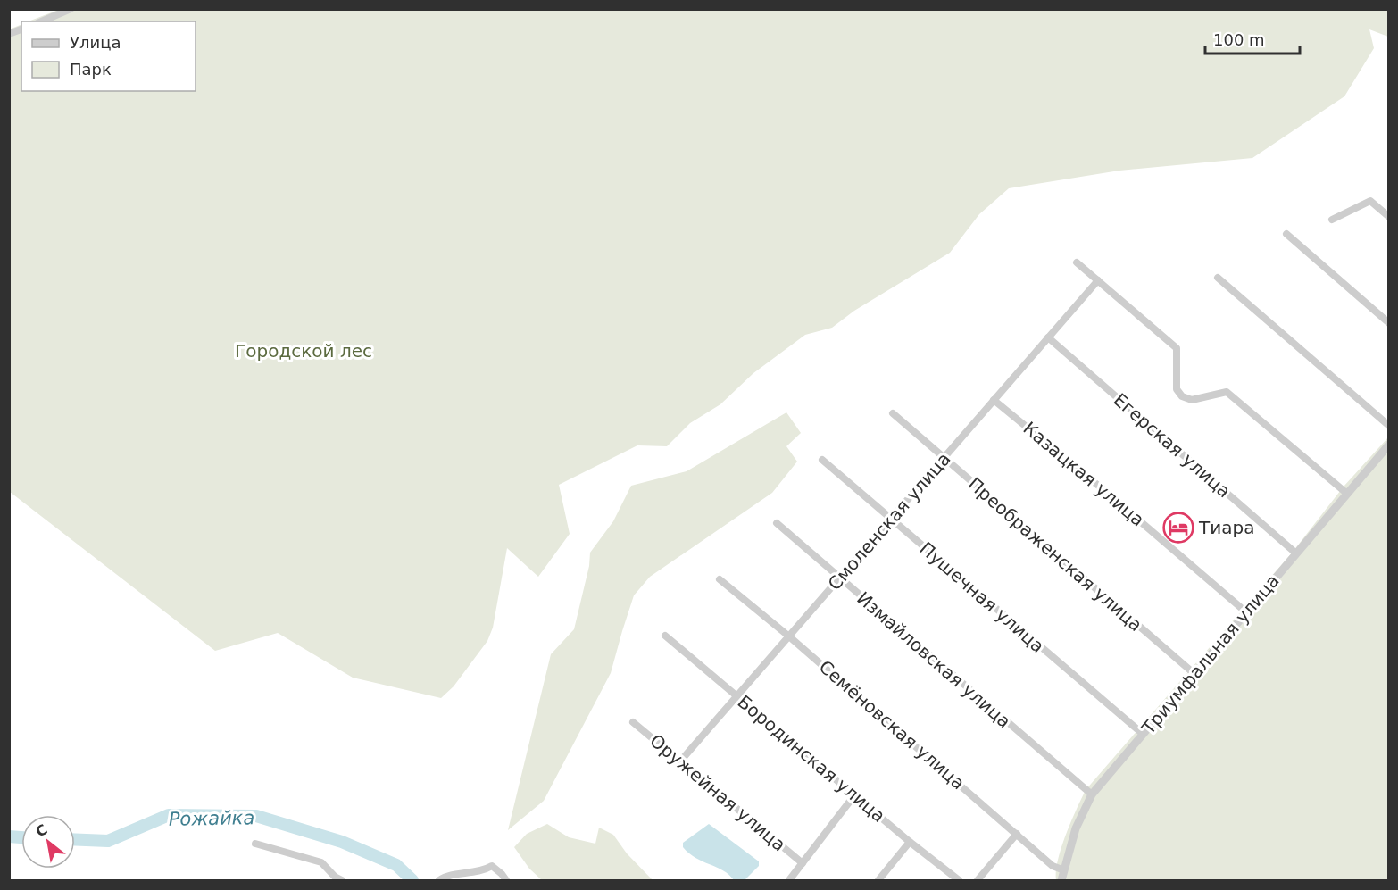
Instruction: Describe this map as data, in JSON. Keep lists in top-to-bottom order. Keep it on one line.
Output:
{"streets":{"street":["Егерская улица","Казацкая улица","Смоленская улица","Преображенская улица","Пушечная улица","Триумфальная улица","Измайловская улица","Семёновская улица","Бородинская улица","Оружейная улица"]},"crossings":[["Егерская улица","Смоленская улица"],["Егерская улица","Триумфальная улица"],["Казацкая улица","Смоленская улица"],["Казацкая улица","Триумфальная улица"],["Смоленская улица","Преображенская улица"],["Смоленская улица","Пушечная улица"],["Смоленская улица","Измайловская улица"],["Смоленская улица","Семёновская улица"],["Смоленская улица","Бородинская улица"],["Смоленская улица","Оружейная улица"],["Преображенская улица","Триумфальная улица"],["Пушечная улица","Триумфальная улица"],["Триумфальная улица","Измайловская улица"],["Триумфальная улица","Семёновская улица"]],"water":["Рожайка"],"parks":["Городской лес"],"places":{"hotel":["Тиара"]},"legend":["Улица","Парк"],"scale_bar":"100 m","north":"top left"}
